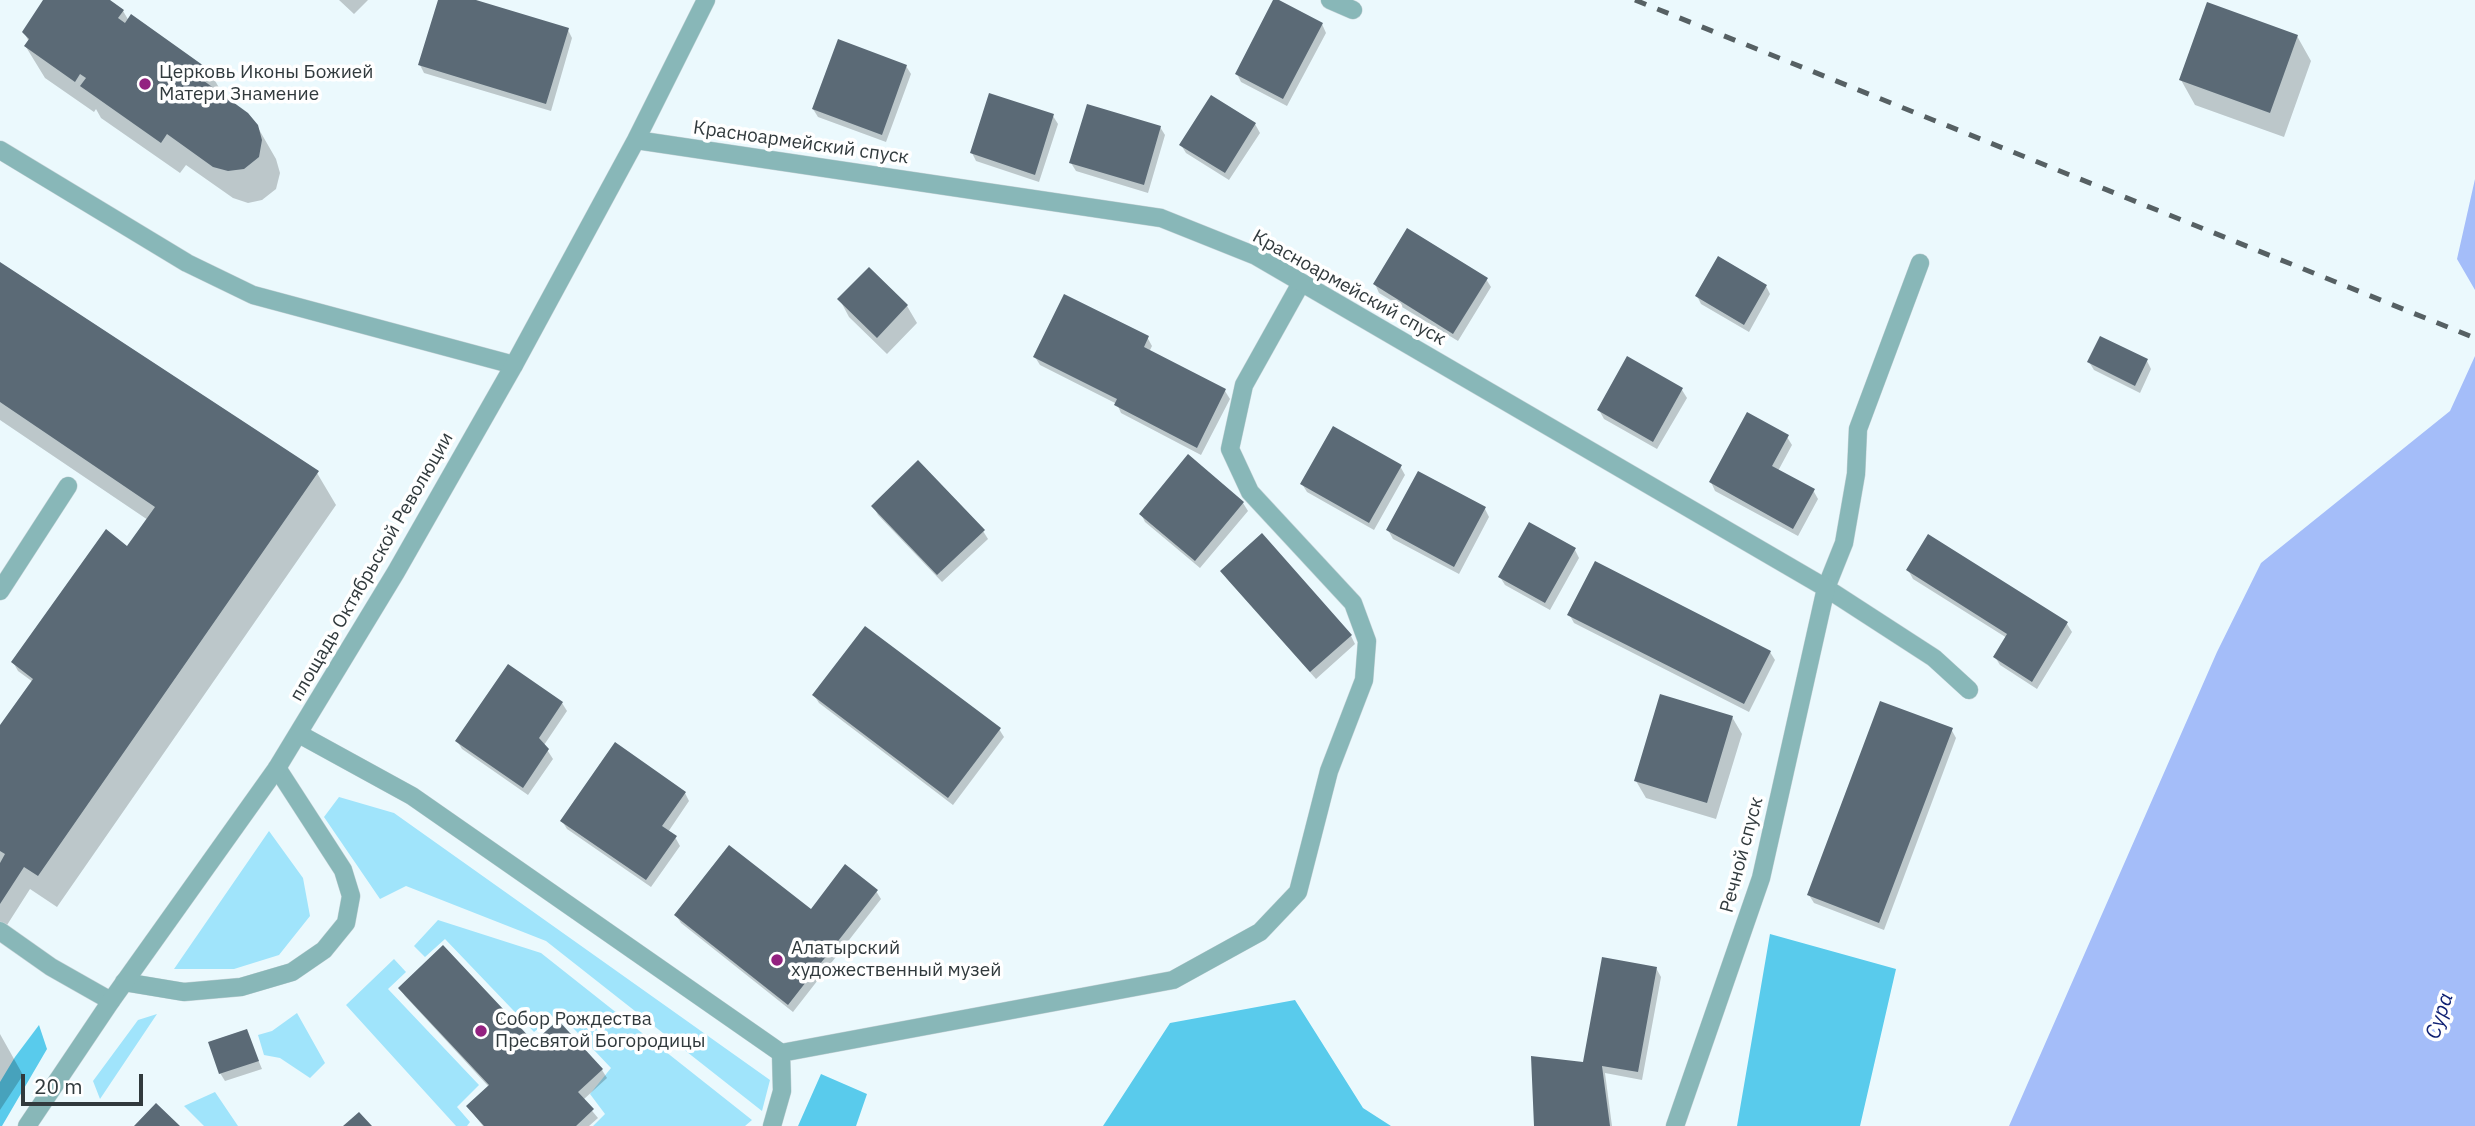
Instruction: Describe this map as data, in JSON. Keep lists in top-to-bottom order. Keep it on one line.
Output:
{"streets":{"street":["Красноармейский спуск","площадь Октябрьской Революции","Речной спуск"]},"crossings":[["Красноармейский спуск","площадь Октябрьской Революции"],["Красноармейский спуск","Речной спуск"]],"water":["Сура"],"places":["Церковь Иконы Божией Матери Знамение","Алатырский художественный музей","Собор Рождества Пресвятой Богородицы"],"scale_bar":"20 m"}
